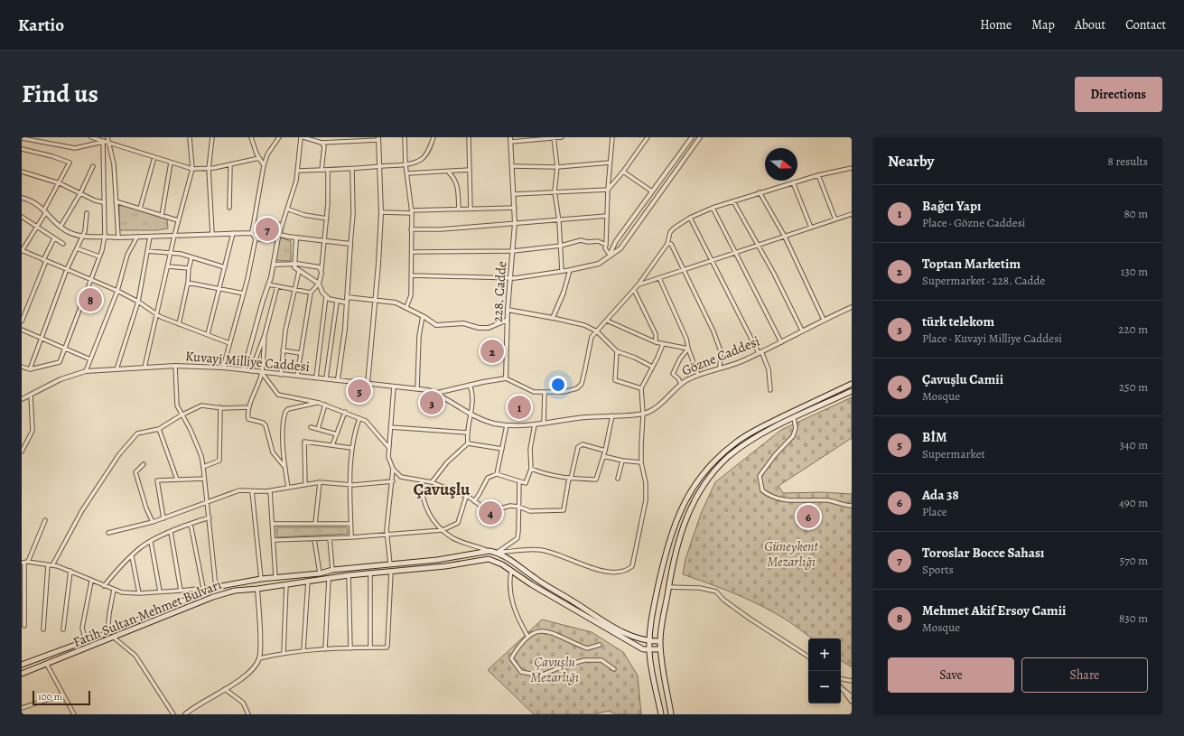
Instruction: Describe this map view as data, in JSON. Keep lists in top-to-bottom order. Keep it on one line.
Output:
{"streets":{"main road":["Fatih Sultan Mehmet Bulvarı"],"street":["228. Cadde","Gözne Caddesi","Kuvayi Milliye Caddesi"]},"crossings":[["Gözne Caddesi","Kuvayi Milliye Caddesi"]],"districts":["Çavuşlu"],"parks":["Güneykent Mezarlığı","Çavuşlu Mezarlığı"],"scale_bar":"100 m","north":"right","page":{"header":"Kartio","nav":["Home","Map","About","Contact"],"title":"Find us","buttons":["Directions",["Save","Share"]],"heading":["Nearby","8 results"],"list":[{"mark":"1","name":"Bağcı Yapı","note":"Place · Gözne Caddesi","value":"80 m"},{"mark":"2","name":"Toptan Marketim","note":"Supermarket · 228. Cadde","value":"130 m"},{"mark":"3","name":"türk telekom","note":"Place · Kuvayi Milliye Caddesi","value":"220 m"},{"mark":"4","name":"Çavuşlu Camii","note":"Mosque","value":"250 m"},{"mark":"5","name":"BİM","note":"Supermarket","value":"340 m"},{"mark":"6","name":"Ada 38","note":"Place","value":"490 m"},{"mark":"7","name":"Toroslar Bocce Sahası","note":"Sports","value":"570 m"},{"mark":"8","name":"Mehmet Akif Ersoy Camii","note":"Mosque","value":"830 m"}],"pins":["7","8","2","5","3","1","4","6"],"map_buttons":["+","−"],"scale":"100 m"}}
